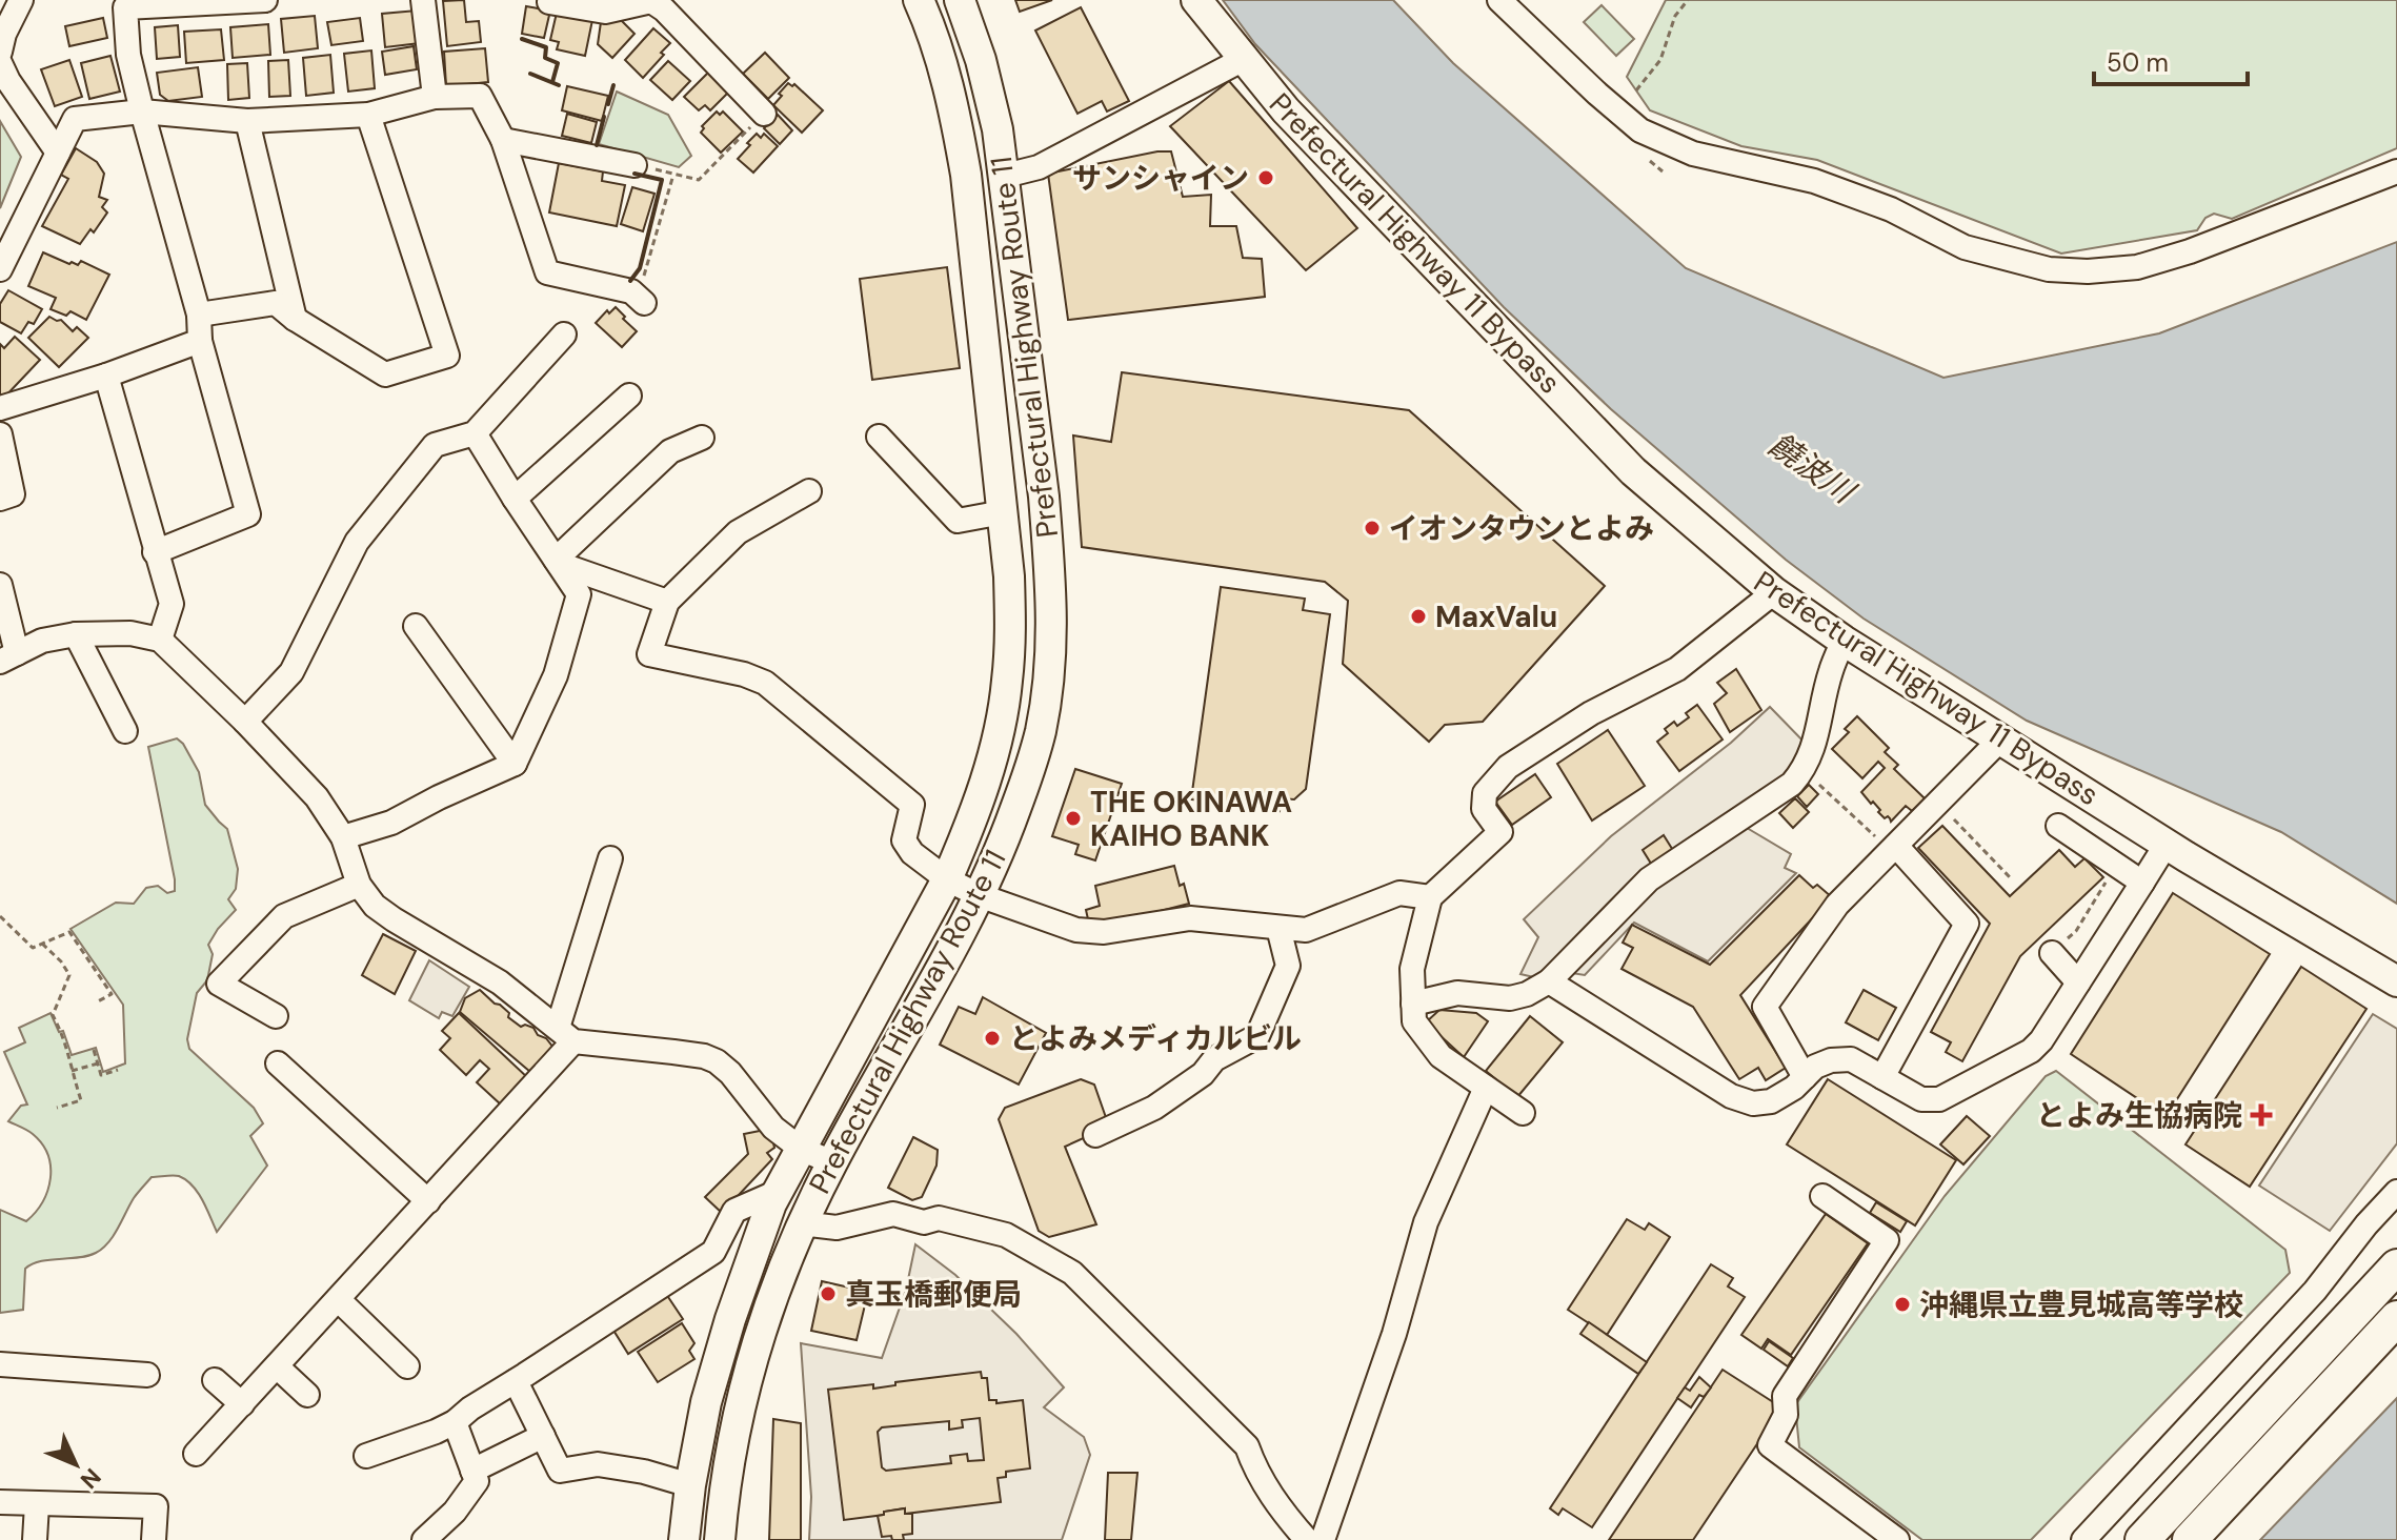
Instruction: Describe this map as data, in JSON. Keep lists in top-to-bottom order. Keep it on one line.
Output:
{"streets":{"main road":["Prefectural Highway 11 Bypass","Prefectural Highway Route 11"]},"water":["饒波川"],"places":{"other":["サンシャイン","イオンタウンとよみ","MaxValu","THE OKINAWA KAIHO BANK","とよみメディカルビル","真玉橋郵便局","沖縄県立豊見城高等学校"],"health":["とよみ生協病院"]},"scale_bar":"50 m","north":"bottom right"}
